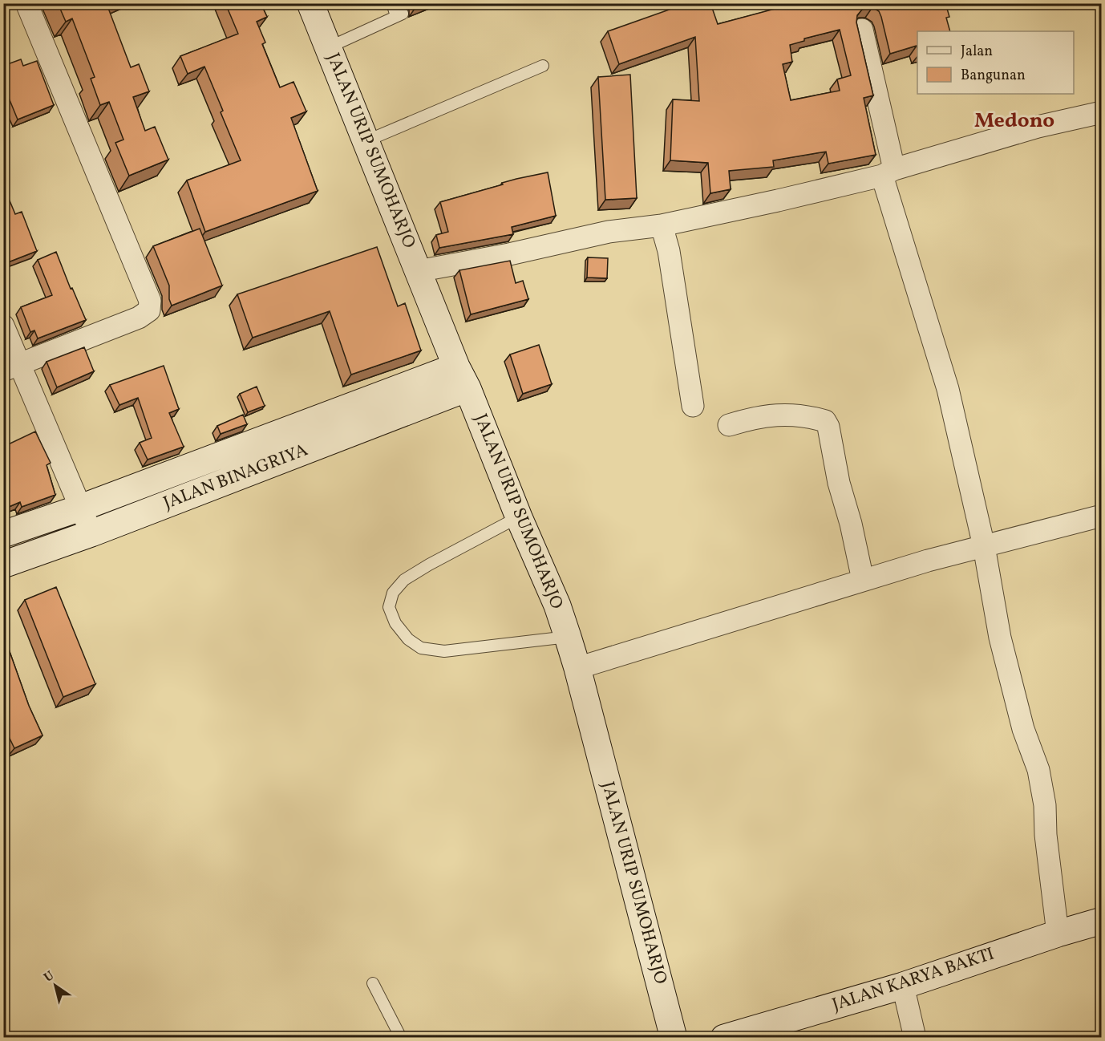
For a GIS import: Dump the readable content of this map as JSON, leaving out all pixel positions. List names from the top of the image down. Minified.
{"streets":{"street":["JALAN URIP SUMOHARJO","JALAN BINAGRIYA","JALAN KARYA BAKTI"]},"crossings":[["JALAN URIP SUMOHARJO","JALAN BINAGRIYA"]],"districts":["Medono"],"legend":["Jalan","Bangunan"],"north":"top left"}
